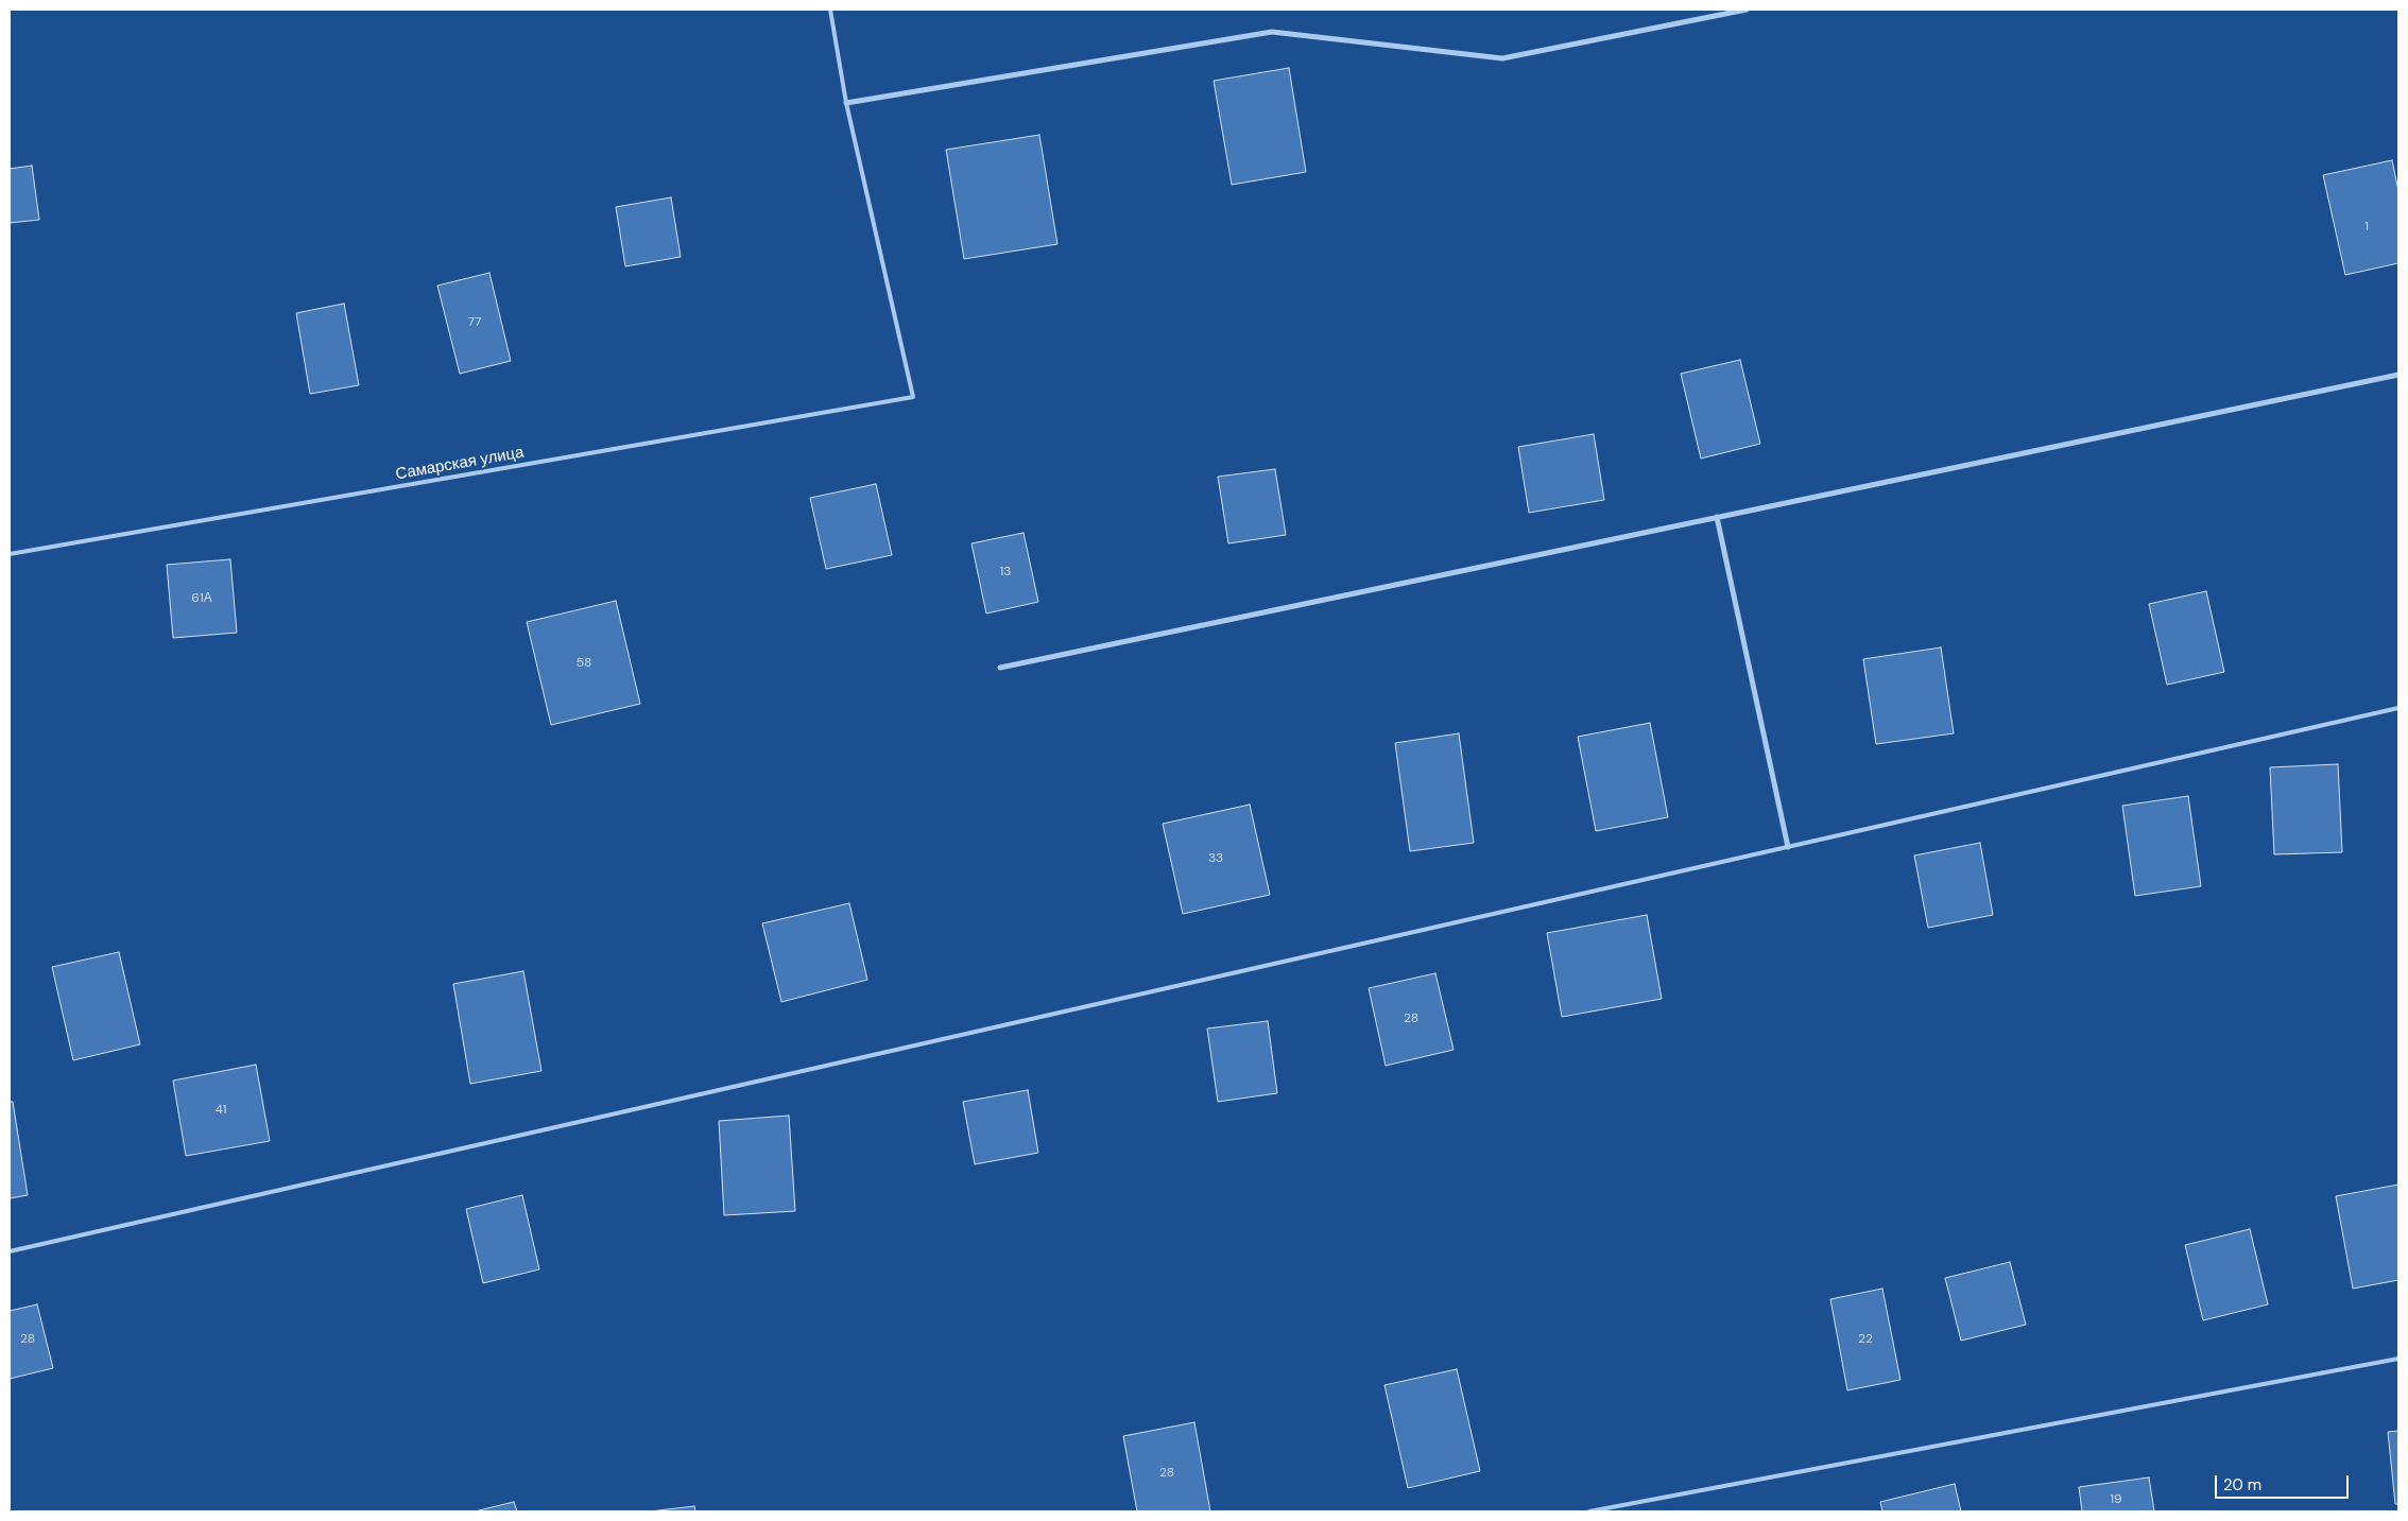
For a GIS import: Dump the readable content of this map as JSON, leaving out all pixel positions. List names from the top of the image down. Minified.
{"streets":{"lane":["Самарская улица"]},"house_numbers":["1","77","13","61А","58","33","28","41","28","22","28","19"],"scale_bar":"20 m"}
